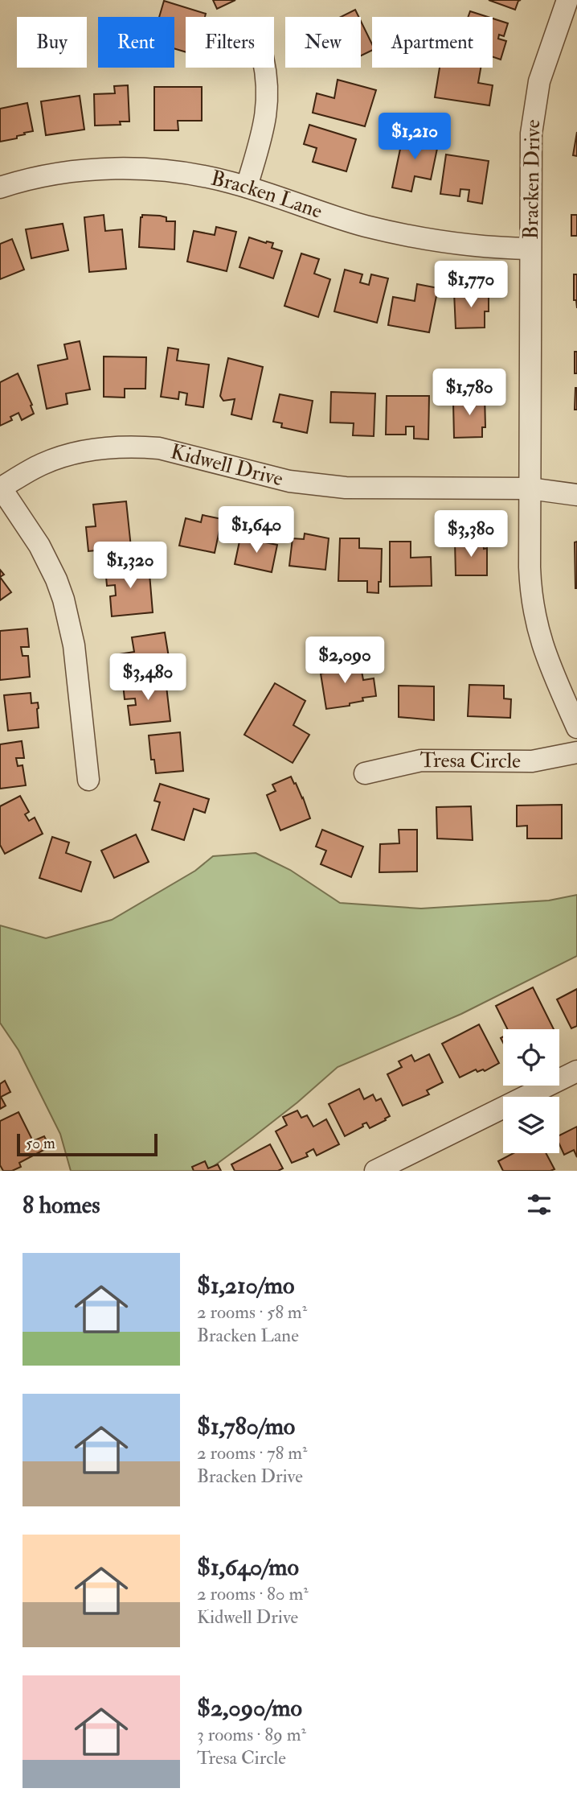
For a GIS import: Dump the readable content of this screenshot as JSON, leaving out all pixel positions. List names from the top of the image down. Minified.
{"streets":{"street":["Bracken Drive","Bracken Lane","Kidwell Drive","Tresa Circle"]},"crossings":[["Bracken Drive","Bracken Lane"],["Bracken Drive","Kidwell Drive"]],"scale_bar":"50 m","page":{"chip":["Buy","Rent","Filters","New","Apartment"],"price":["$1,210","$1,770","$1,780","$1,640","$3,380","$1,320","$2,090","$3,480"],"scale":"50 m","heading":"8 homes","list":[{"name":"$1,210/mo","note":"2 rooms · 58 m² · Bracken Lane"},{"name":"$1,780/mo","note":"2 rooms · 78 m² · Bracken Drive"},{"name":"$1,640/mo","note":"2 rooms · 80 m² · Kidwell Drive"},{"name":"$2,090/mo","note":"3 rooms · 89 m² · Tresa Circle"}]}}
